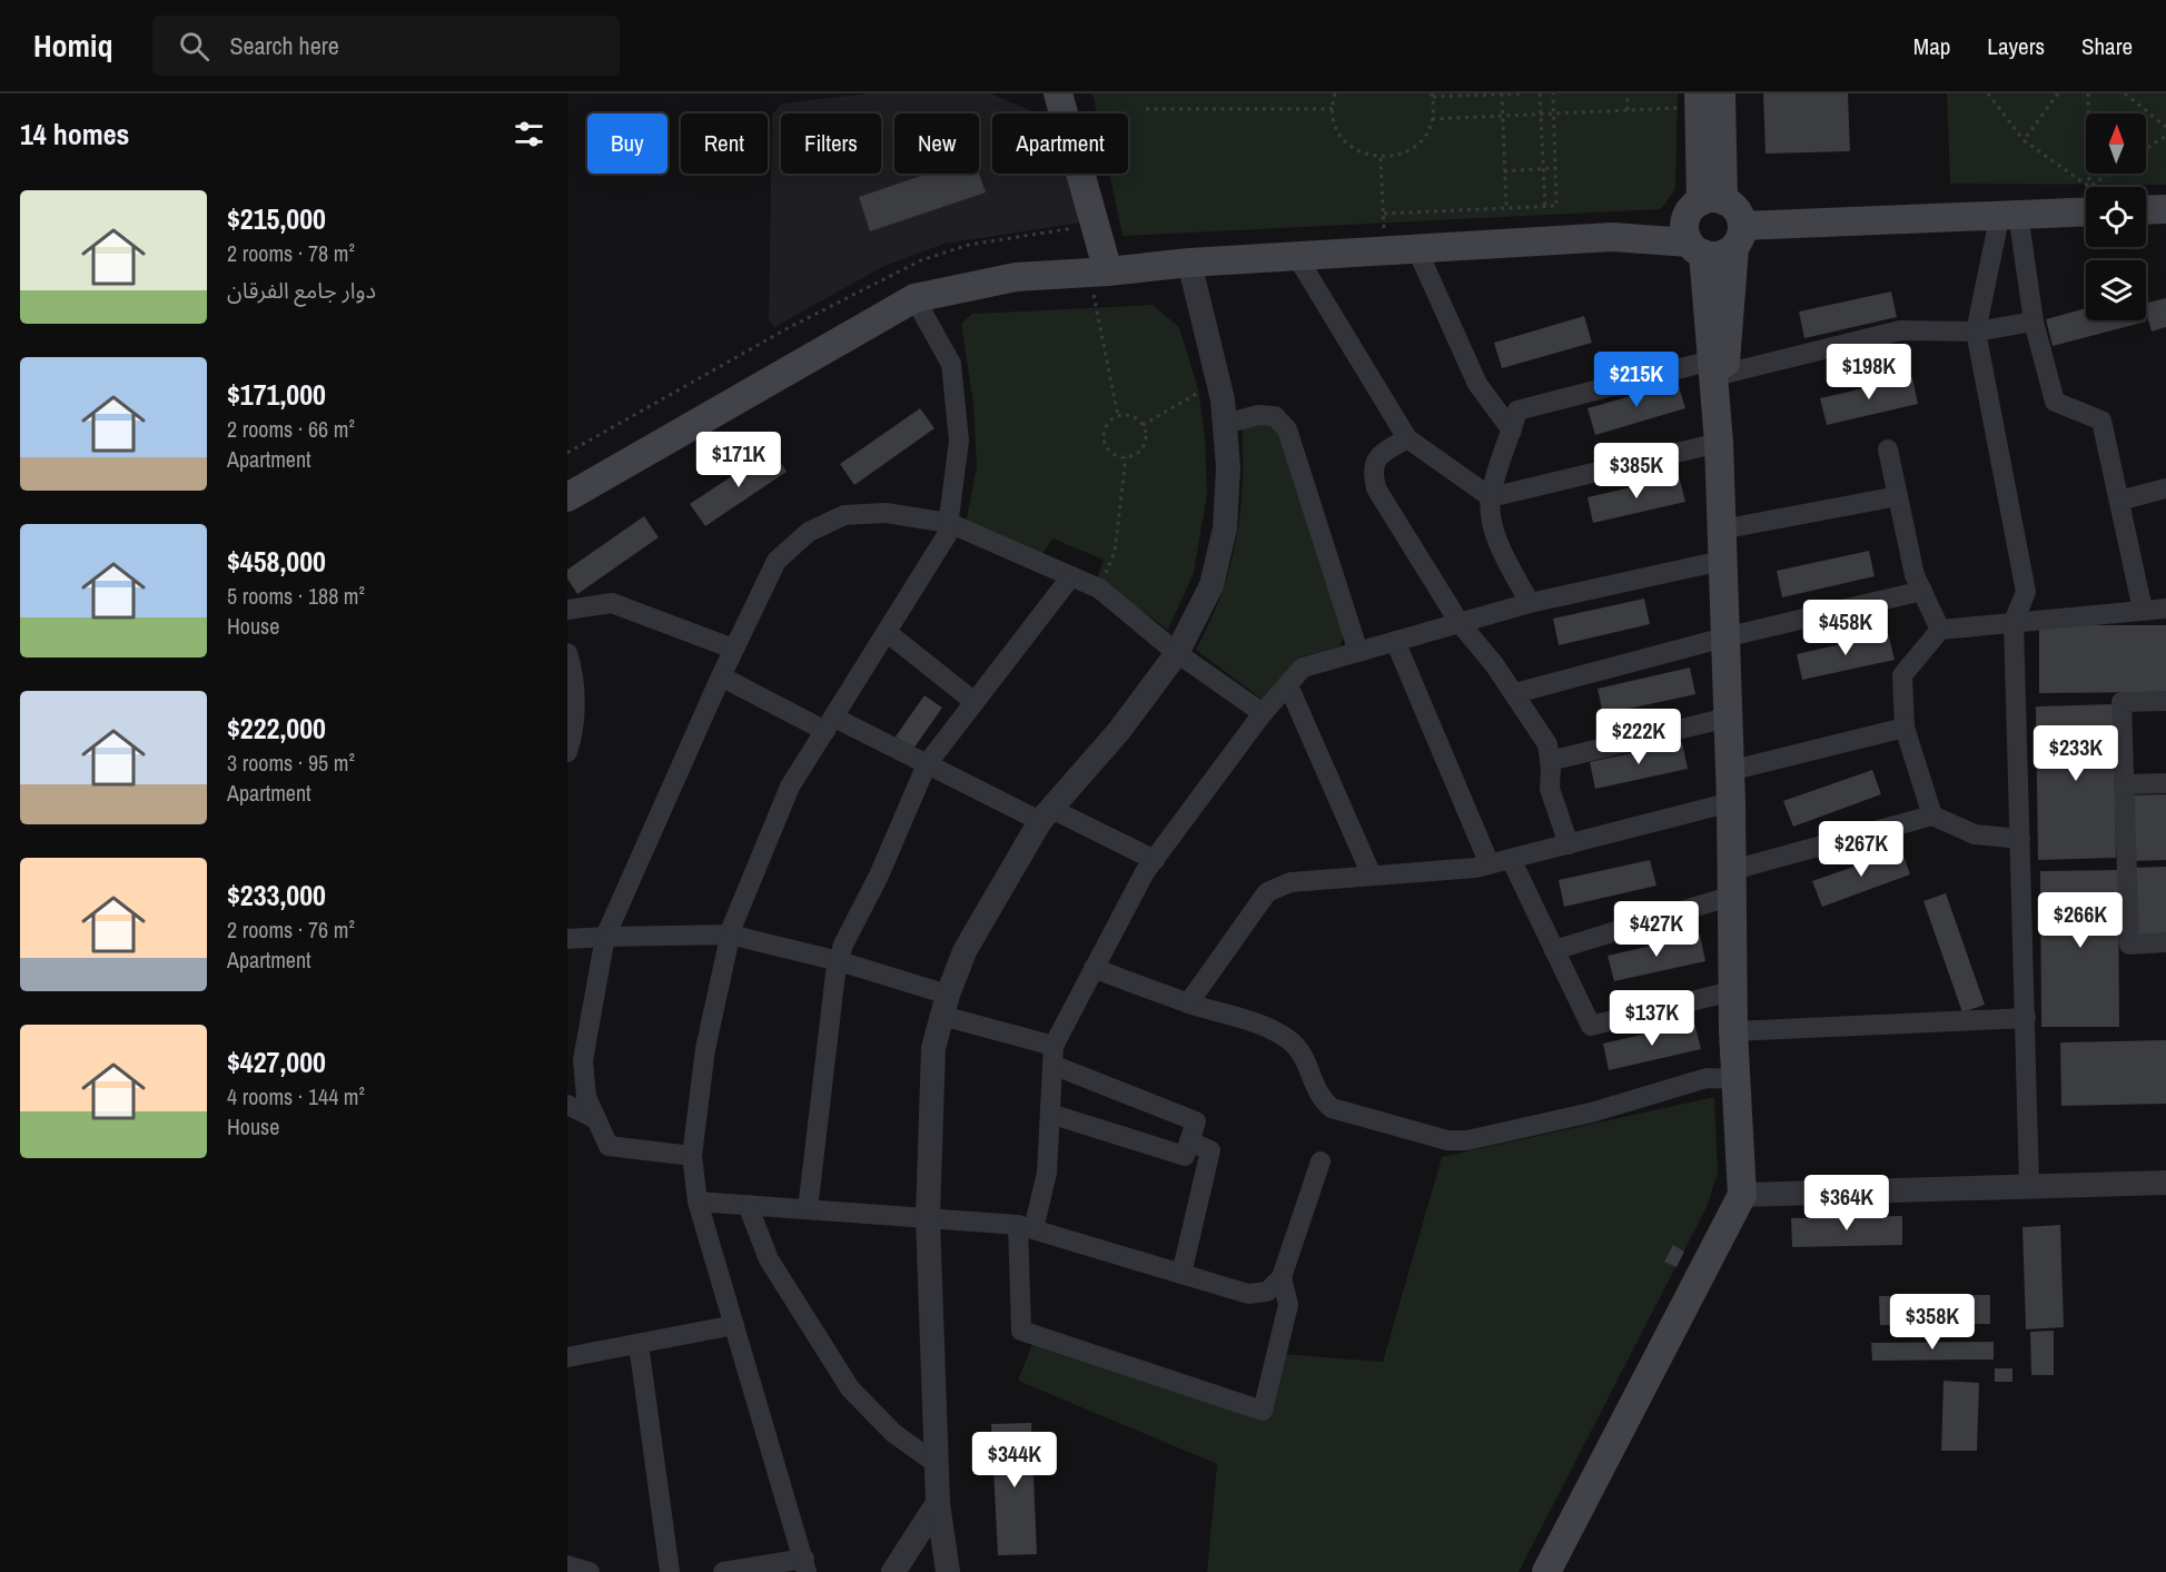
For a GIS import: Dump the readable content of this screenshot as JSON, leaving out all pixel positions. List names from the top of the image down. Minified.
{"north":"top","page":{"header":"Homiq","search":"Search here","nav":["Map","Layers","Share"],"heading":"14 homes","chip":["Buy","Rent","Filters","New","Apartment"],"list":[{"name":"$215,000","note":"2 rooms · 78 m² · دوار جامع الفرقان"},{"name":"$171,000","note":"2 rooms · 66 m² · Apartment"},{"name":"$458,000","note":"5 rooms · 188 m² · House"},{"name":"$222,000","note":"3 rooms · 95 m² · Apartment"},{"name":"$233,000","note":"2 rooms · 76 m² · Apartment"},{"name":"$427,000","note":"4 rooms · 144 m² · House"}],"price":["$198K","$215K","$171K","$385K","$458K","$222K","$233K","$267K","$266K","$427K","$137K","$364K","$358K","$344K"]}}
